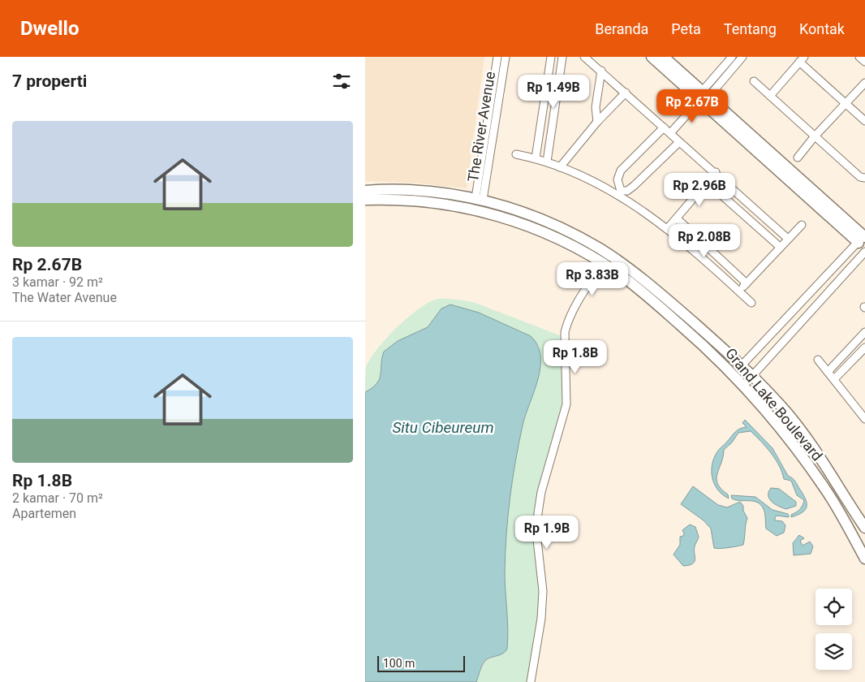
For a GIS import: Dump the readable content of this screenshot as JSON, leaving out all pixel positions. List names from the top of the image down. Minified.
{"streets":{"street":["The River Avenue","Grand Lake Boulevard"]},"crossings":[["The River Avenue","Grand Lake Boulevard"]],"water":["Situ Cibeureum"],"scale_bar":"100 m","page":{"header":"Dwello","nav":["Beranda","Peta","Tentang","Kontak"],"heading":"7 properti","price":["Rp 1.49B","Rp 2.67B","Rp 2.96B","Rp 2.08B","Rp 3.83B","Rp 1.8B","Rp 1.9B"],"list":[{"name":"Rp 2.67B","note":"3 kamar · 92 m² · The Water Avenue"},{"name":"Rp 1.8B","note":"2 kamar · 70 m² · Apartemen"}],"scale":"100 m"}}
